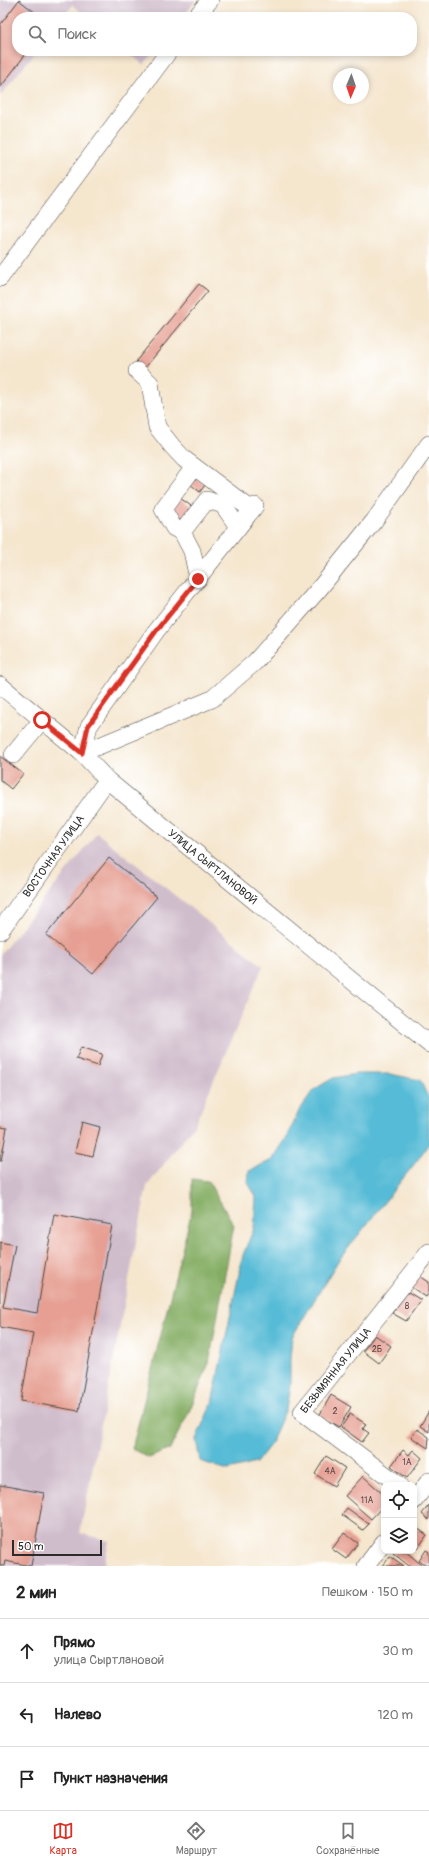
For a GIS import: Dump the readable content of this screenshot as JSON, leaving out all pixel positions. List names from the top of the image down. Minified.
{"streets":{"street":["ВОСТОЧНАЯ УЛИЦА","УЛИЦА СЫРТЛАНОВОЙ","БЕЗЫМЯННАЯ УЛИЦА"]},"crossings":[["ВОСТОЧНАЯ УЛИЦА","УЛИЦА СЫРТЛАНОВОЙ"]],"house_numbers":["8","2Б","2","1А","4А","11А"],"scale_bar":"50 m","north":"bottom","page":{"search":"Поиск","scale":"50 m","heading":["2 мин","Пешком · 150 m"],"list":[["Прямо","улица Сыртлановой","30 m"],["Налево","120 m"],"Пункт назначения"],"nav":["Карта","Маршрут","Сохранённые"]}}
